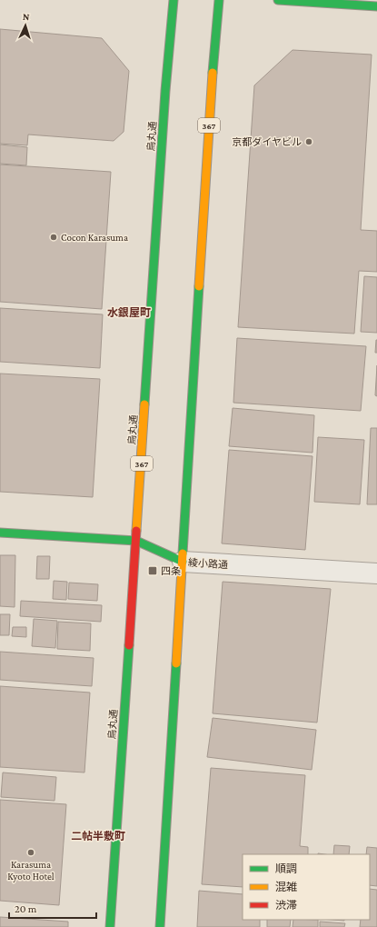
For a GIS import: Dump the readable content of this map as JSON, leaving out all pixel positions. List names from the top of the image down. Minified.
{"streets":{"main road":["367","烏丸通","綾小路通"]},"crossings":[["367","綾小路通"],["烏丸通","綾小路通"]],"districts":["水銀屋町","二帖半敷町"],"places":{"other":["京都ダイヤビル","Cocon Karasuma","Karasuma Kyoto Hotel"],"transit":["四条"]},"legend":["順調","混雑","渋滞"],"scale_bar":"20 m","north":"top"}
